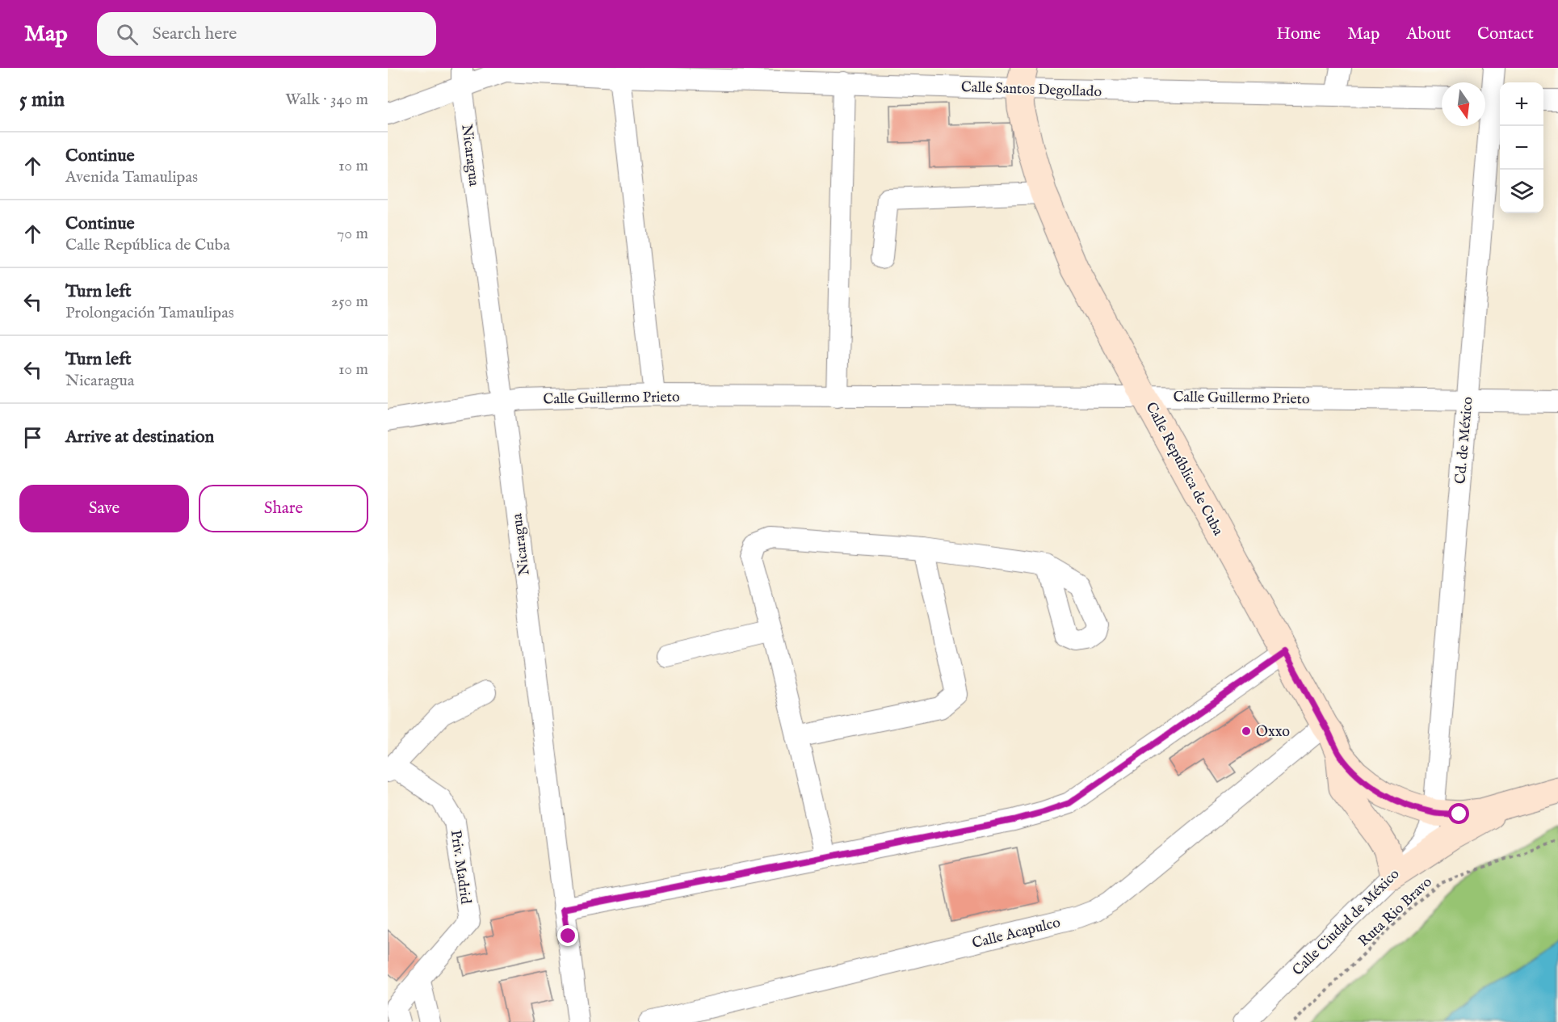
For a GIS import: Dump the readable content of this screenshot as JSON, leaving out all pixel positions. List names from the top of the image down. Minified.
{"streets":{"street":["Calle Santos Degollado","Nicaragua","Calle Guillermo Prieto","Cd. de México","Calle República de Cuba","Priv. Madrid","Calle Ciudad de México","Calle Acapulco"],"path":["Ruta Rio Bravo"]},"crossings":[["Calle Santos Degollado","Calle República de Cuba"],["Nicaragua","Calle Guillermo Prieto"],["Calle Guillermo Prieto","Cd. de México"],["Calle Guillermo Prieto","Calle República de Cuba"],["Cd. de México","Calle República de Cuba"],["Cd. de México","Calle Ciudad de México"],["Calle República de Cuba","Calle Ciudad de México"],["Calle República de Cuba","Calle Acapulco"]],"places":["Oxxo"],"north":"bottom","page":{"header":"Map","search":"Search here","nav":["Home","Map","About","Contact"],"heading":["5 min","Walk · 340 m"],"map_buttons":["+","−"],"list":[["Continue","Avenida Tamaulipas","10 m"],["Continue","Calle República de Cuba","70 m"],["Turn left","Prolongación Tamaulipas","250 m"],["Turn left","Nicaragua","10 m"],"Arrive at destination"],"buttons":["Save","Share"]}}
